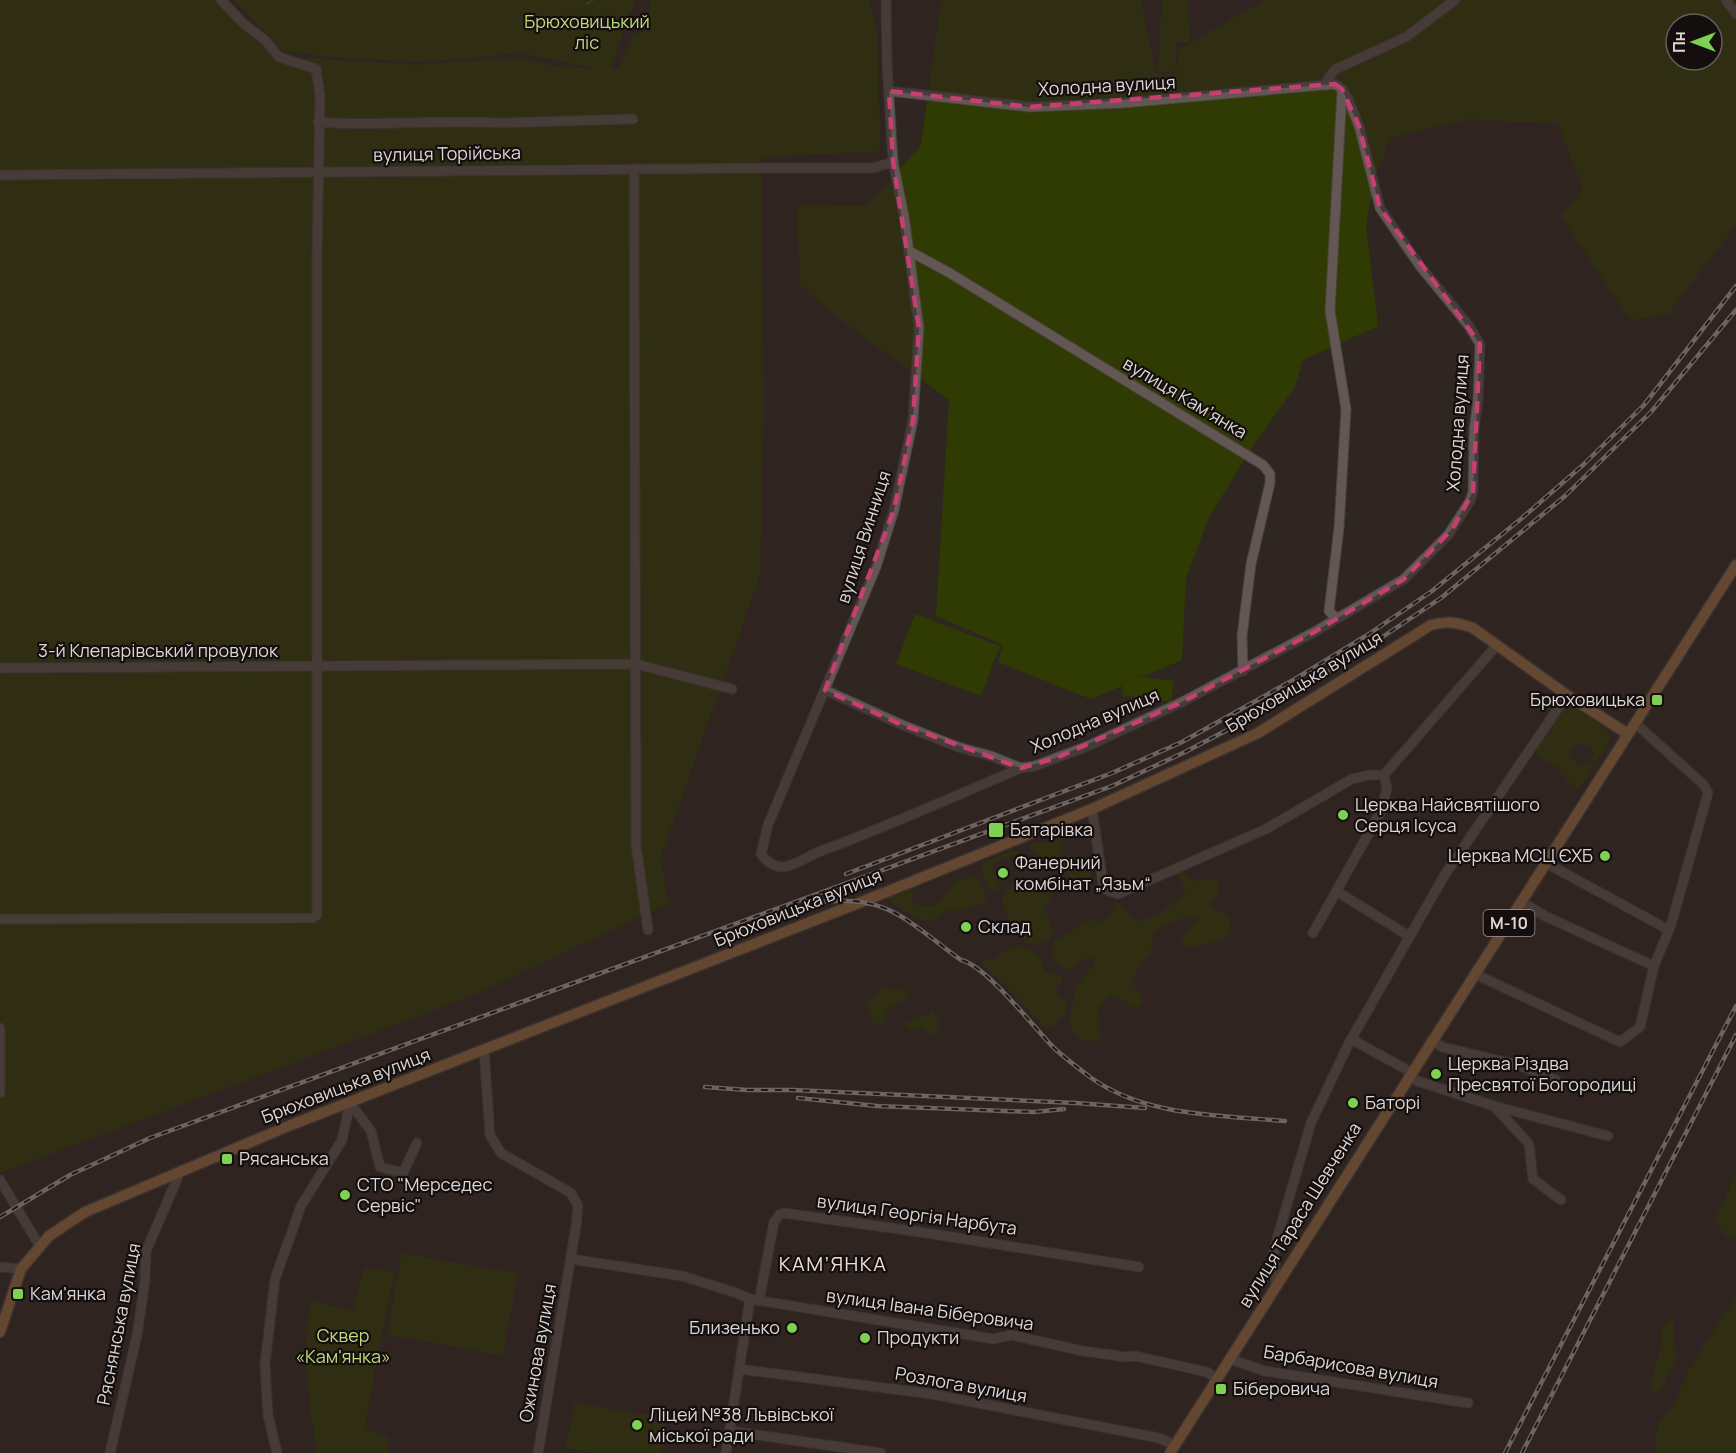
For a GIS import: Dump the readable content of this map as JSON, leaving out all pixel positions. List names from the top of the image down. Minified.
{"streets":{"main road":["Брюховицька вулиця","М-10","вулиця Тараса Шевченка"],"street":["Холодна вулиця","вулиця Торійська","вулиця Камʼянка","вулиця Винниця","3-й Клепарівський провулок","вулиця Георгія Нарбута","вулиця Івана Біберовича","Ряснянська вулиця","Ожинова вулиця","Барбарисова вулиця","Розлога вулиця"]},"crossings":[["Холодна вулиця","вулиця Камʼянка"],["Холодна вулиця","вулиця Винниця"],["вулиця Торійська","вулиця Винниця"],["вулиця Камʼянка","вулиця Винниця"],["Брюховицька вулиця","вулиця Тараса Шевченка"],["Брюховицька вулиця","Ряснянська вулиця"],["вулиця Георгія Нарбута","вулиця Івана Біберовича"],["вулиця Тараса Шевченка","вулиця Івана Біберовича"],["вулиця Тараса Шевченка","Барбарисова вулиця"],["вулиця Тараса Шевченка","Розлога вулиця"],["вулиця Івана Біберовича","Ожинова вулиця"]],"districts":["КАМ’ЯНКА"],"parks":["Брюховицький ліс","Сквер «Кам'янка»"],"places":{"transit":["Брюховицька","Батарівка","Рясанська","Кам'янка","Біберовича"],"other":["Церква Найсвятішого Серця Ісуса","Церква МСЦ ЄХБ","Фанерний комбінат „Язьм“","Склад","Церква Різдва Пресвятої Богородиці","Баторі","СТО \"Мерседес Сервіс\"","Близенько","Продукти","Ліцей №38 Львівської міської ради"]},"north":"left"}
